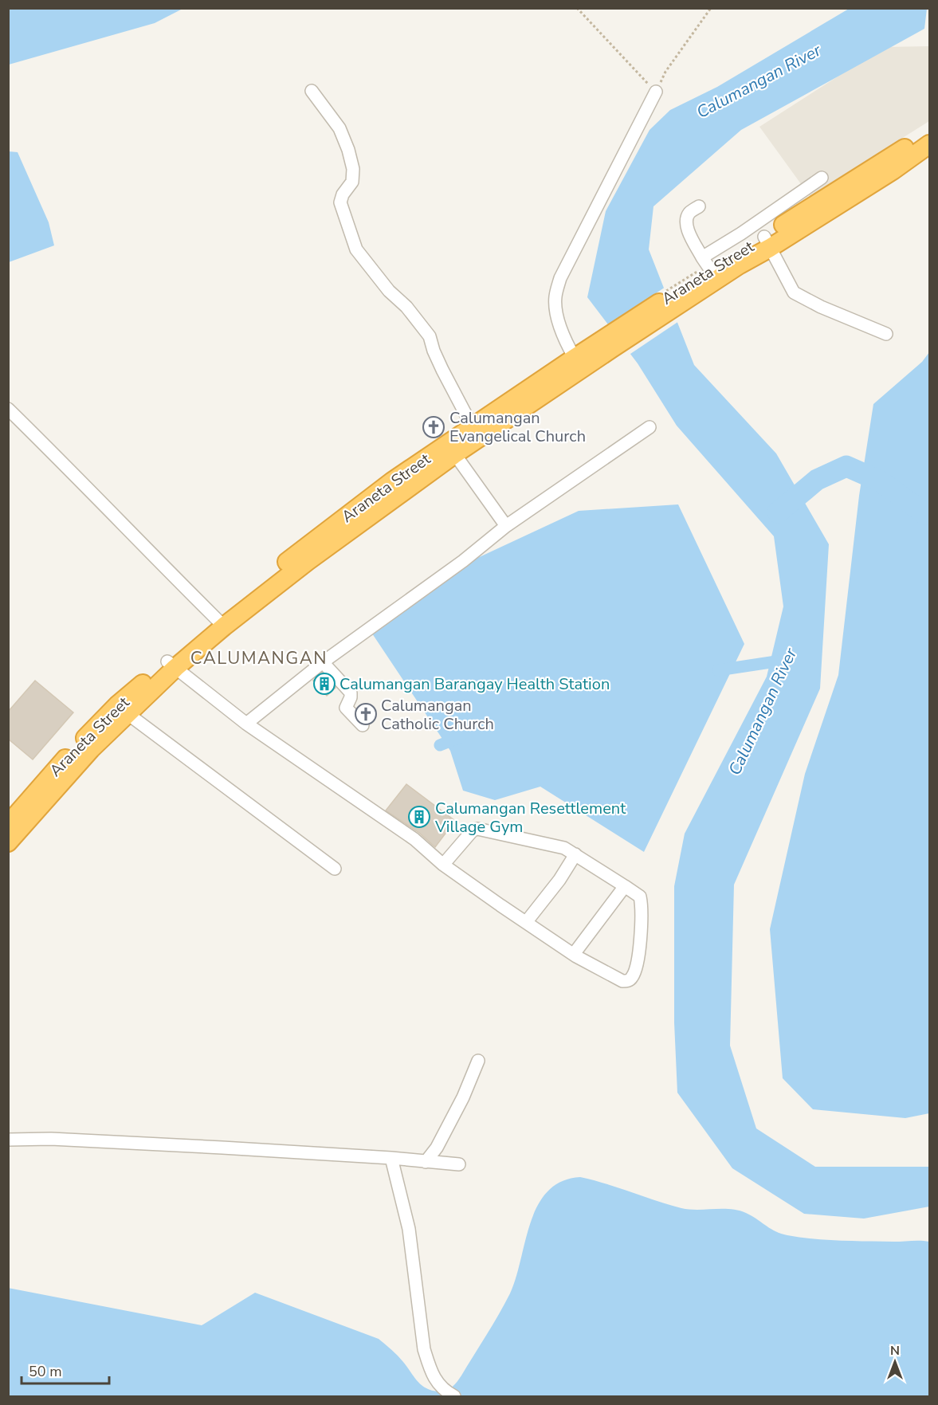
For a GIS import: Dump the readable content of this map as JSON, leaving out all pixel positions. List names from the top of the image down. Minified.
{"streets":{"highway":["Araneta Street"]},"districts":["CALUMANGAN"],"water":["Calumangan River"],"places":{"church":["Calumangan Evangelical Church","Calumangan Catholic Church"],"building":["Calumangan Barangay Health Station","Calumangan Resettlement Village Gym"]},"scale_bar":"50 m","north":"top"}
